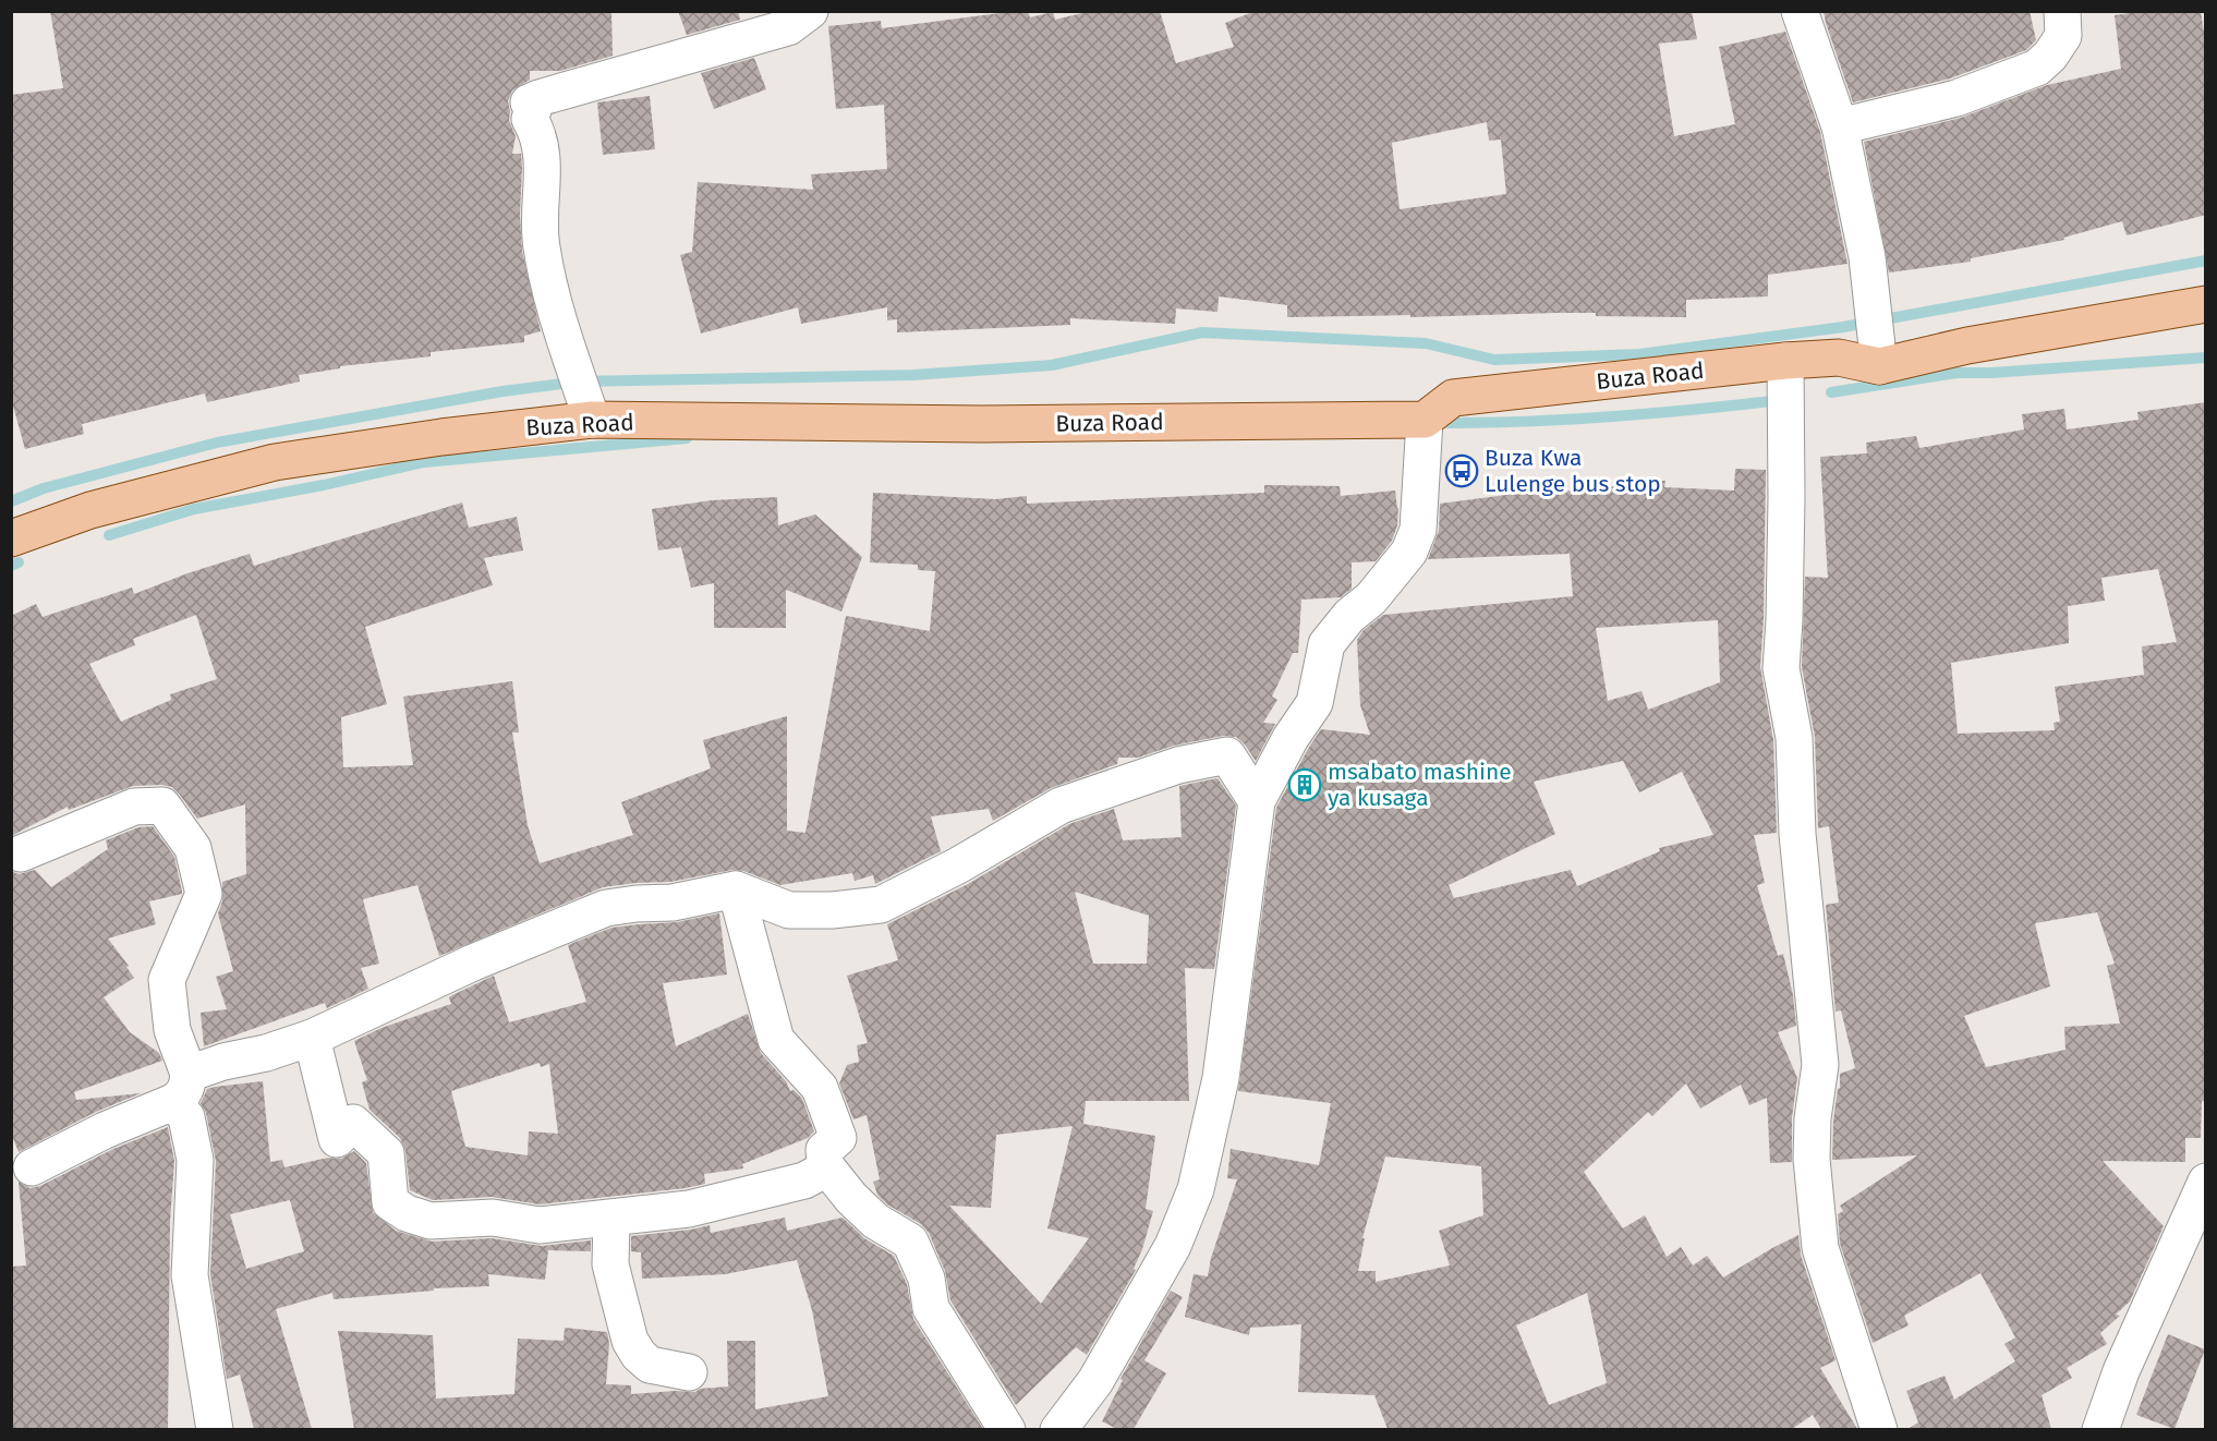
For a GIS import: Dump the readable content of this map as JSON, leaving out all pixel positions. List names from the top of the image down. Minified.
{"streets":{"main road":["Buza Road"]},"places":{"bus stop":["Buza Kwa Lulenge bus stop"],"building":["msabato mashine ya kusaga"]}}
